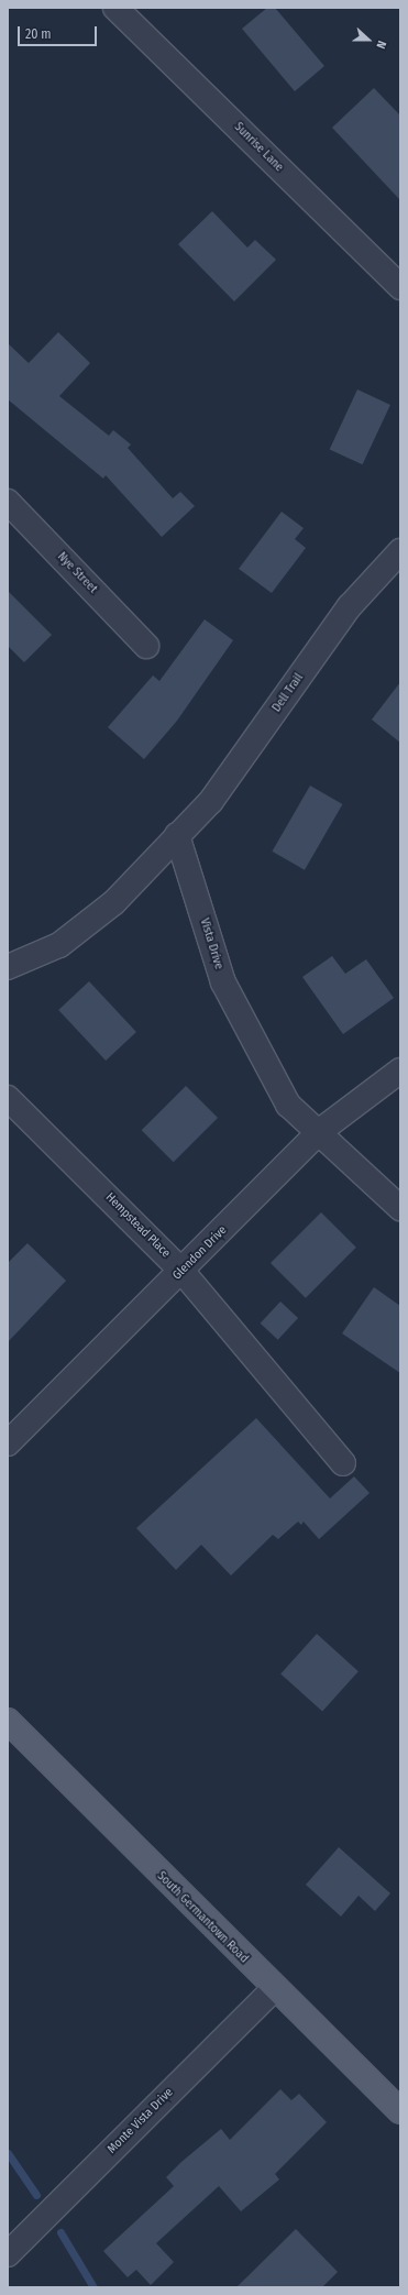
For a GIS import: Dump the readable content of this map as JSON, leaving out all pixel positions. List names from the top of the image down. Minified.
{"streets":{"main road":["South Germantown Road"],"street":["Sunrise Lane","Nye Street","Dell Trail","Vista Drive","Hempstead Place","Glendon Drive","Monte Vista Drive"]},"crossings":[["Dell Trail","Vista Drive"],["Vista Drive","Glendon Drive"],["Hempstead Place","Glendon Drive"],["South Germantown Road","Monte Vista Drive"]],"scale_bar":"20 m","north":"right"}
